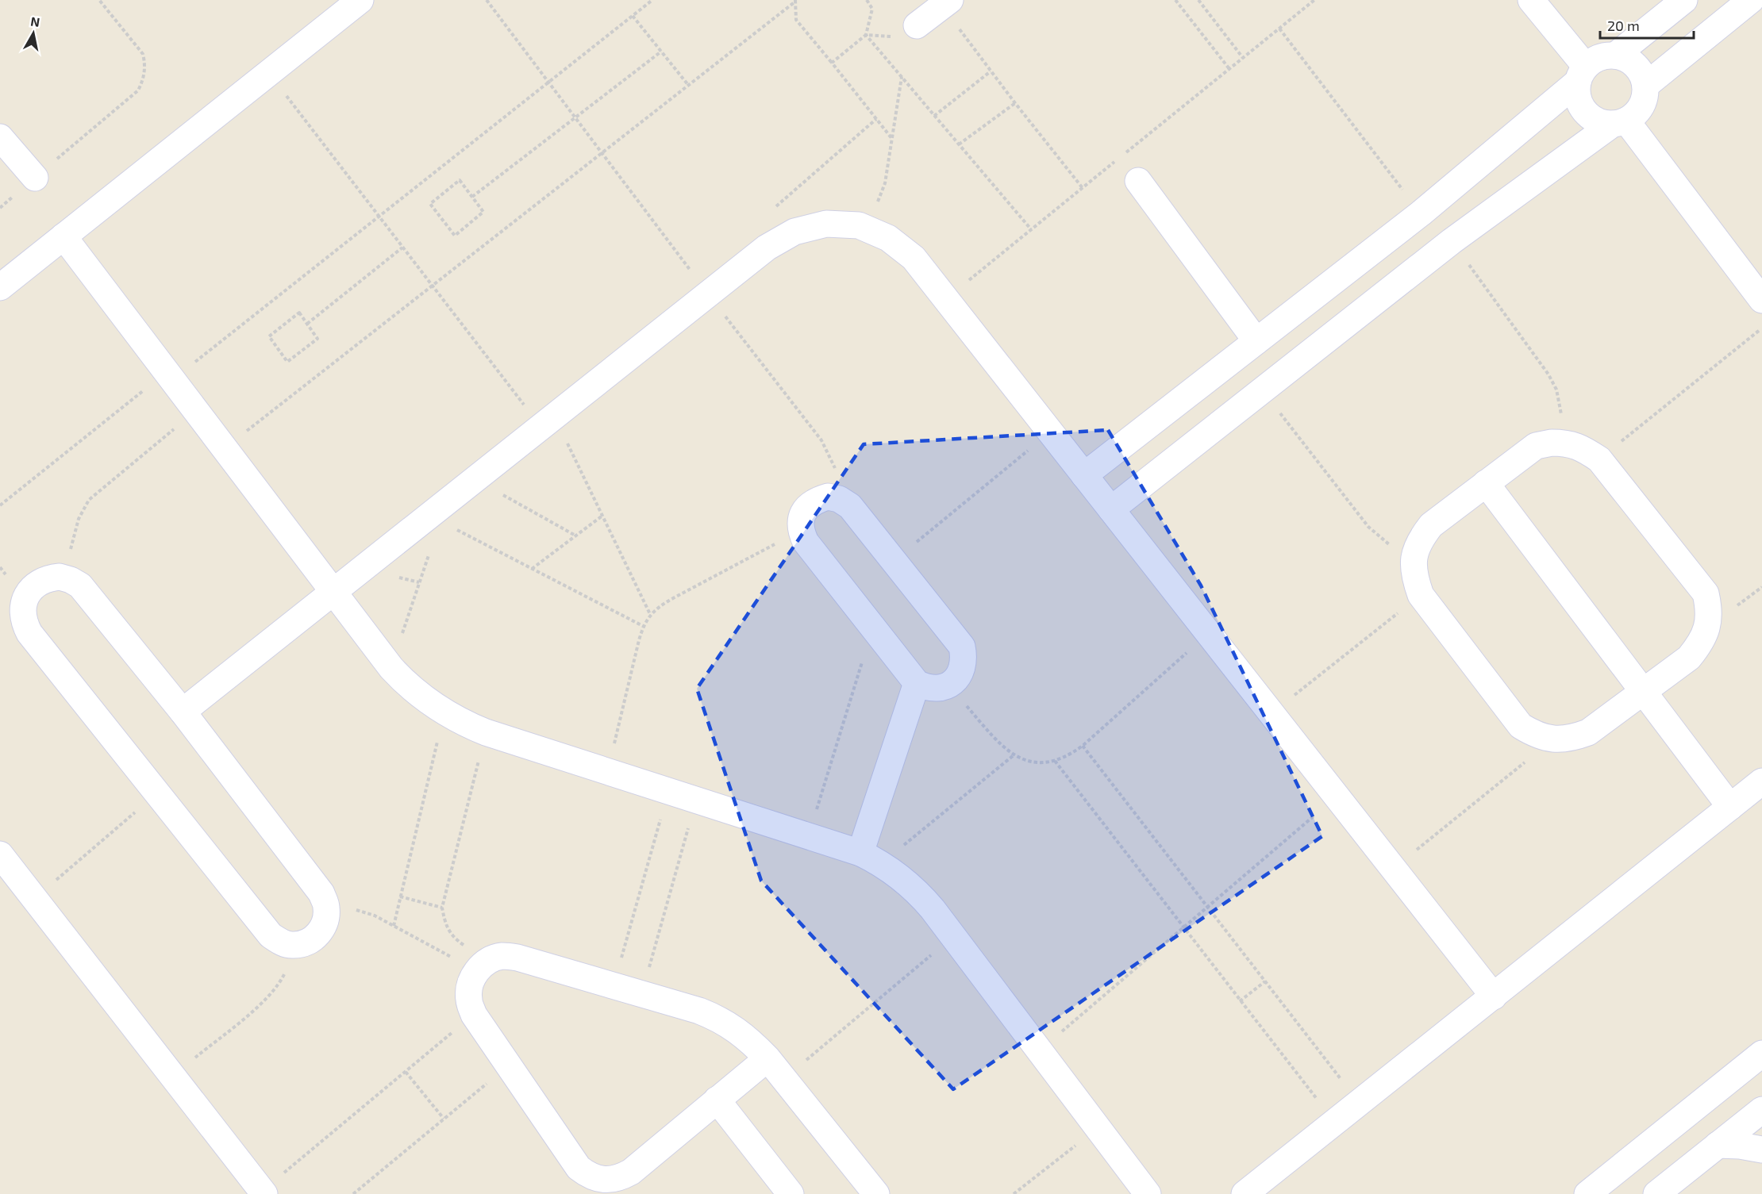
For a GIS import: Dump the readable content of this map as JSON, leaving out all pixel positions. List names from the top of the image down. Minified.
{"scale_bar":"20 m","north":"top"}
